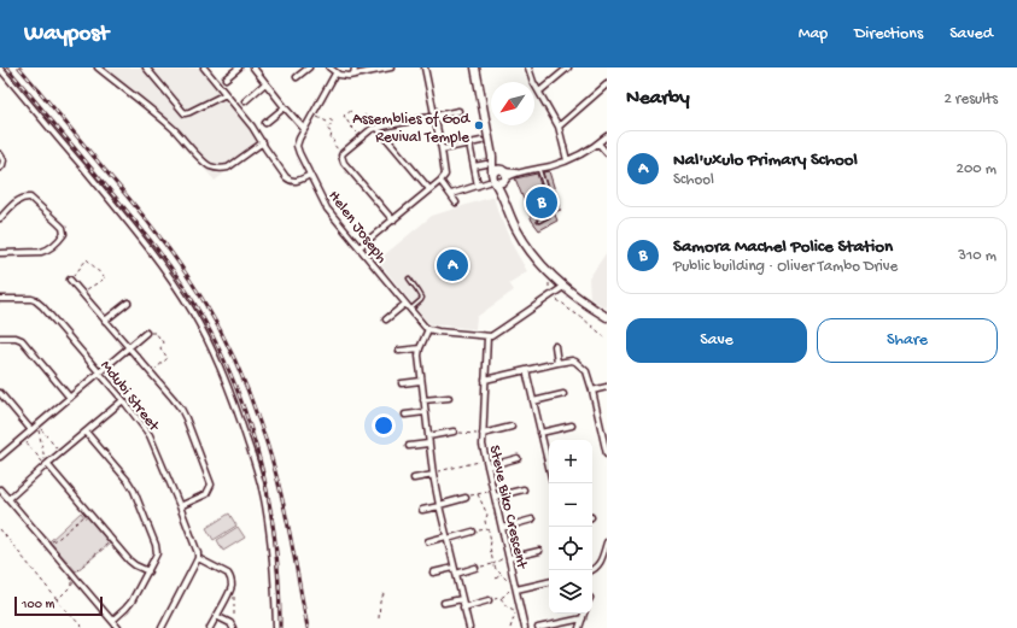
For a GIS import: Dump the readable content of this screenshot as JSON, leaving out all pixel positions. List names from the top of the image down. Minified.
{"streets":{"street":["Helen Joseph","Mdubi Street","Steve Biko Crescent"]},"places":["Assemblies of God Revival Temple"],"scale_bar":"100 m","north":"bottom left","page":{"header":"Waypost","nav":["Map","Directions","Saved"],"heading":["Nearby","2 results"],"list":[{"mark":"A","name":"Nal'uxulo Primary School","note":"School","value":"200 m"},{"mark":"B","name":"Samora Machel Police Station","note":"Public building · Oliver Tambo Drive","value":"310 m"}],"pins":["B","A"],"buttons":["Save","Share"],"map_buttons":["+","−"],"scale":"100 m"}}
